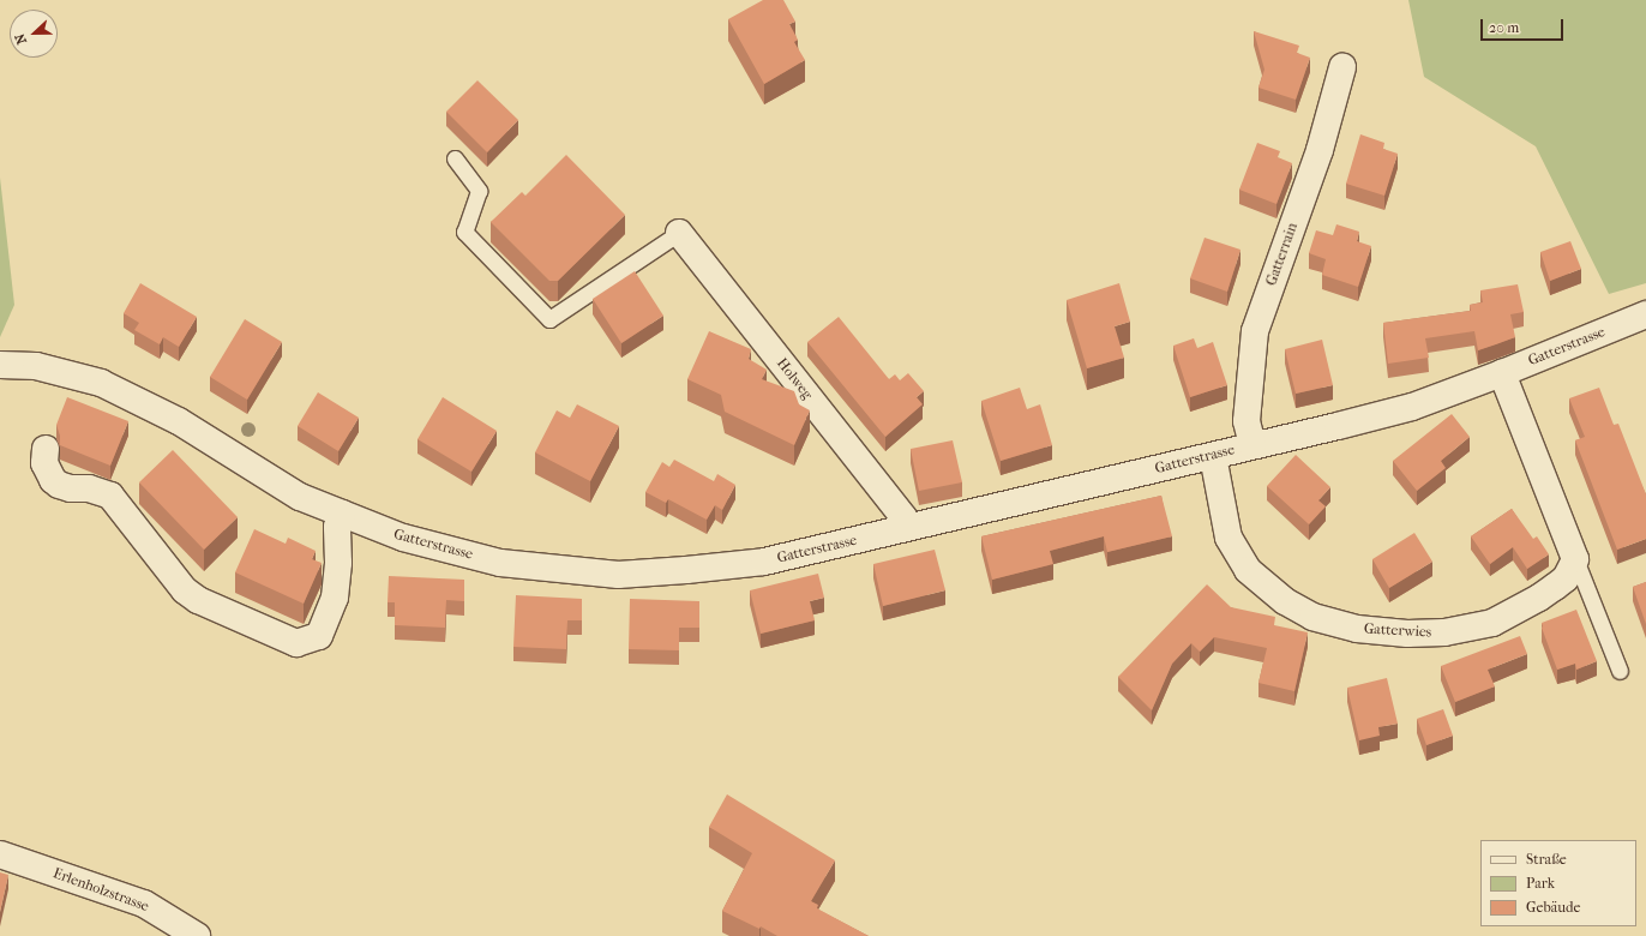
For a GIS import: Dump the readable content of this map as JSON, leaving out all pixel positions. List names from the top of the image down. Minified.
{"streets":{"street":["Gatterrain","Gatterstrasse","Holweg","Gatterwies","Erlenholzstrasse"]},"crossings":[["Gatterrain","Gatterstrasse"],["Gatterstrasse","Holweg"],["Gatterstrasse","Gatterwies"]],"legend":["Straße","Park","Gebäude"],"scale_bar":"20 m","north":"left"}
